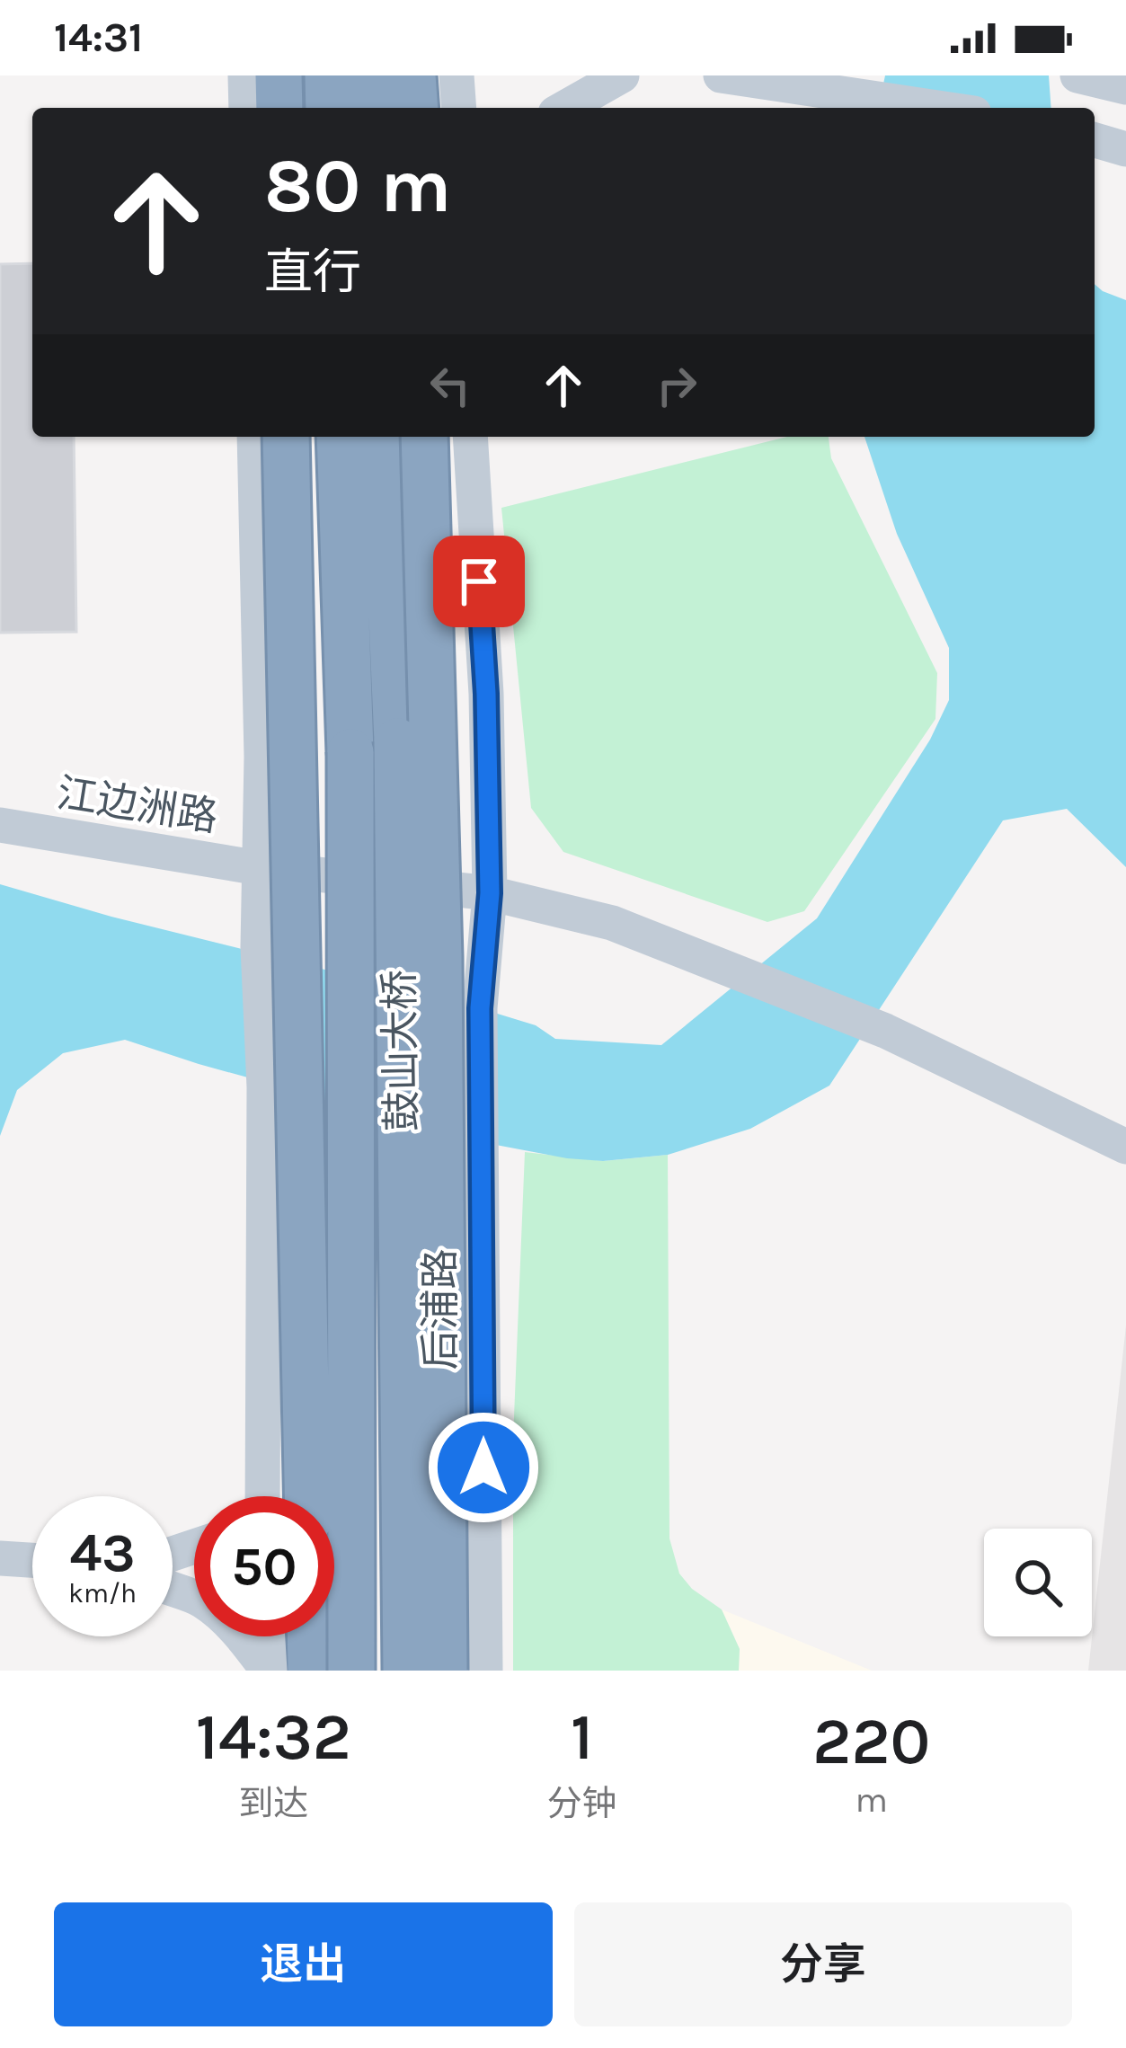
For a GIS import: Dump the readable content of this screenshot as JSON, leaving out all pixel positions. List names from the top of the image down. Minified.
{"streets":{"highway":["鼓山大桥"],"main road":["江边洲路","后浦路"]},"crossings":[["江边洲路","后浦路"]],"page":{"status":"14:31","turn":["80 m","直行"],"speed":"43 km/h","limit":"50","eta":["14:32","到达","1","分钟","220","m"],"buttons":["退出","分享"]}}
